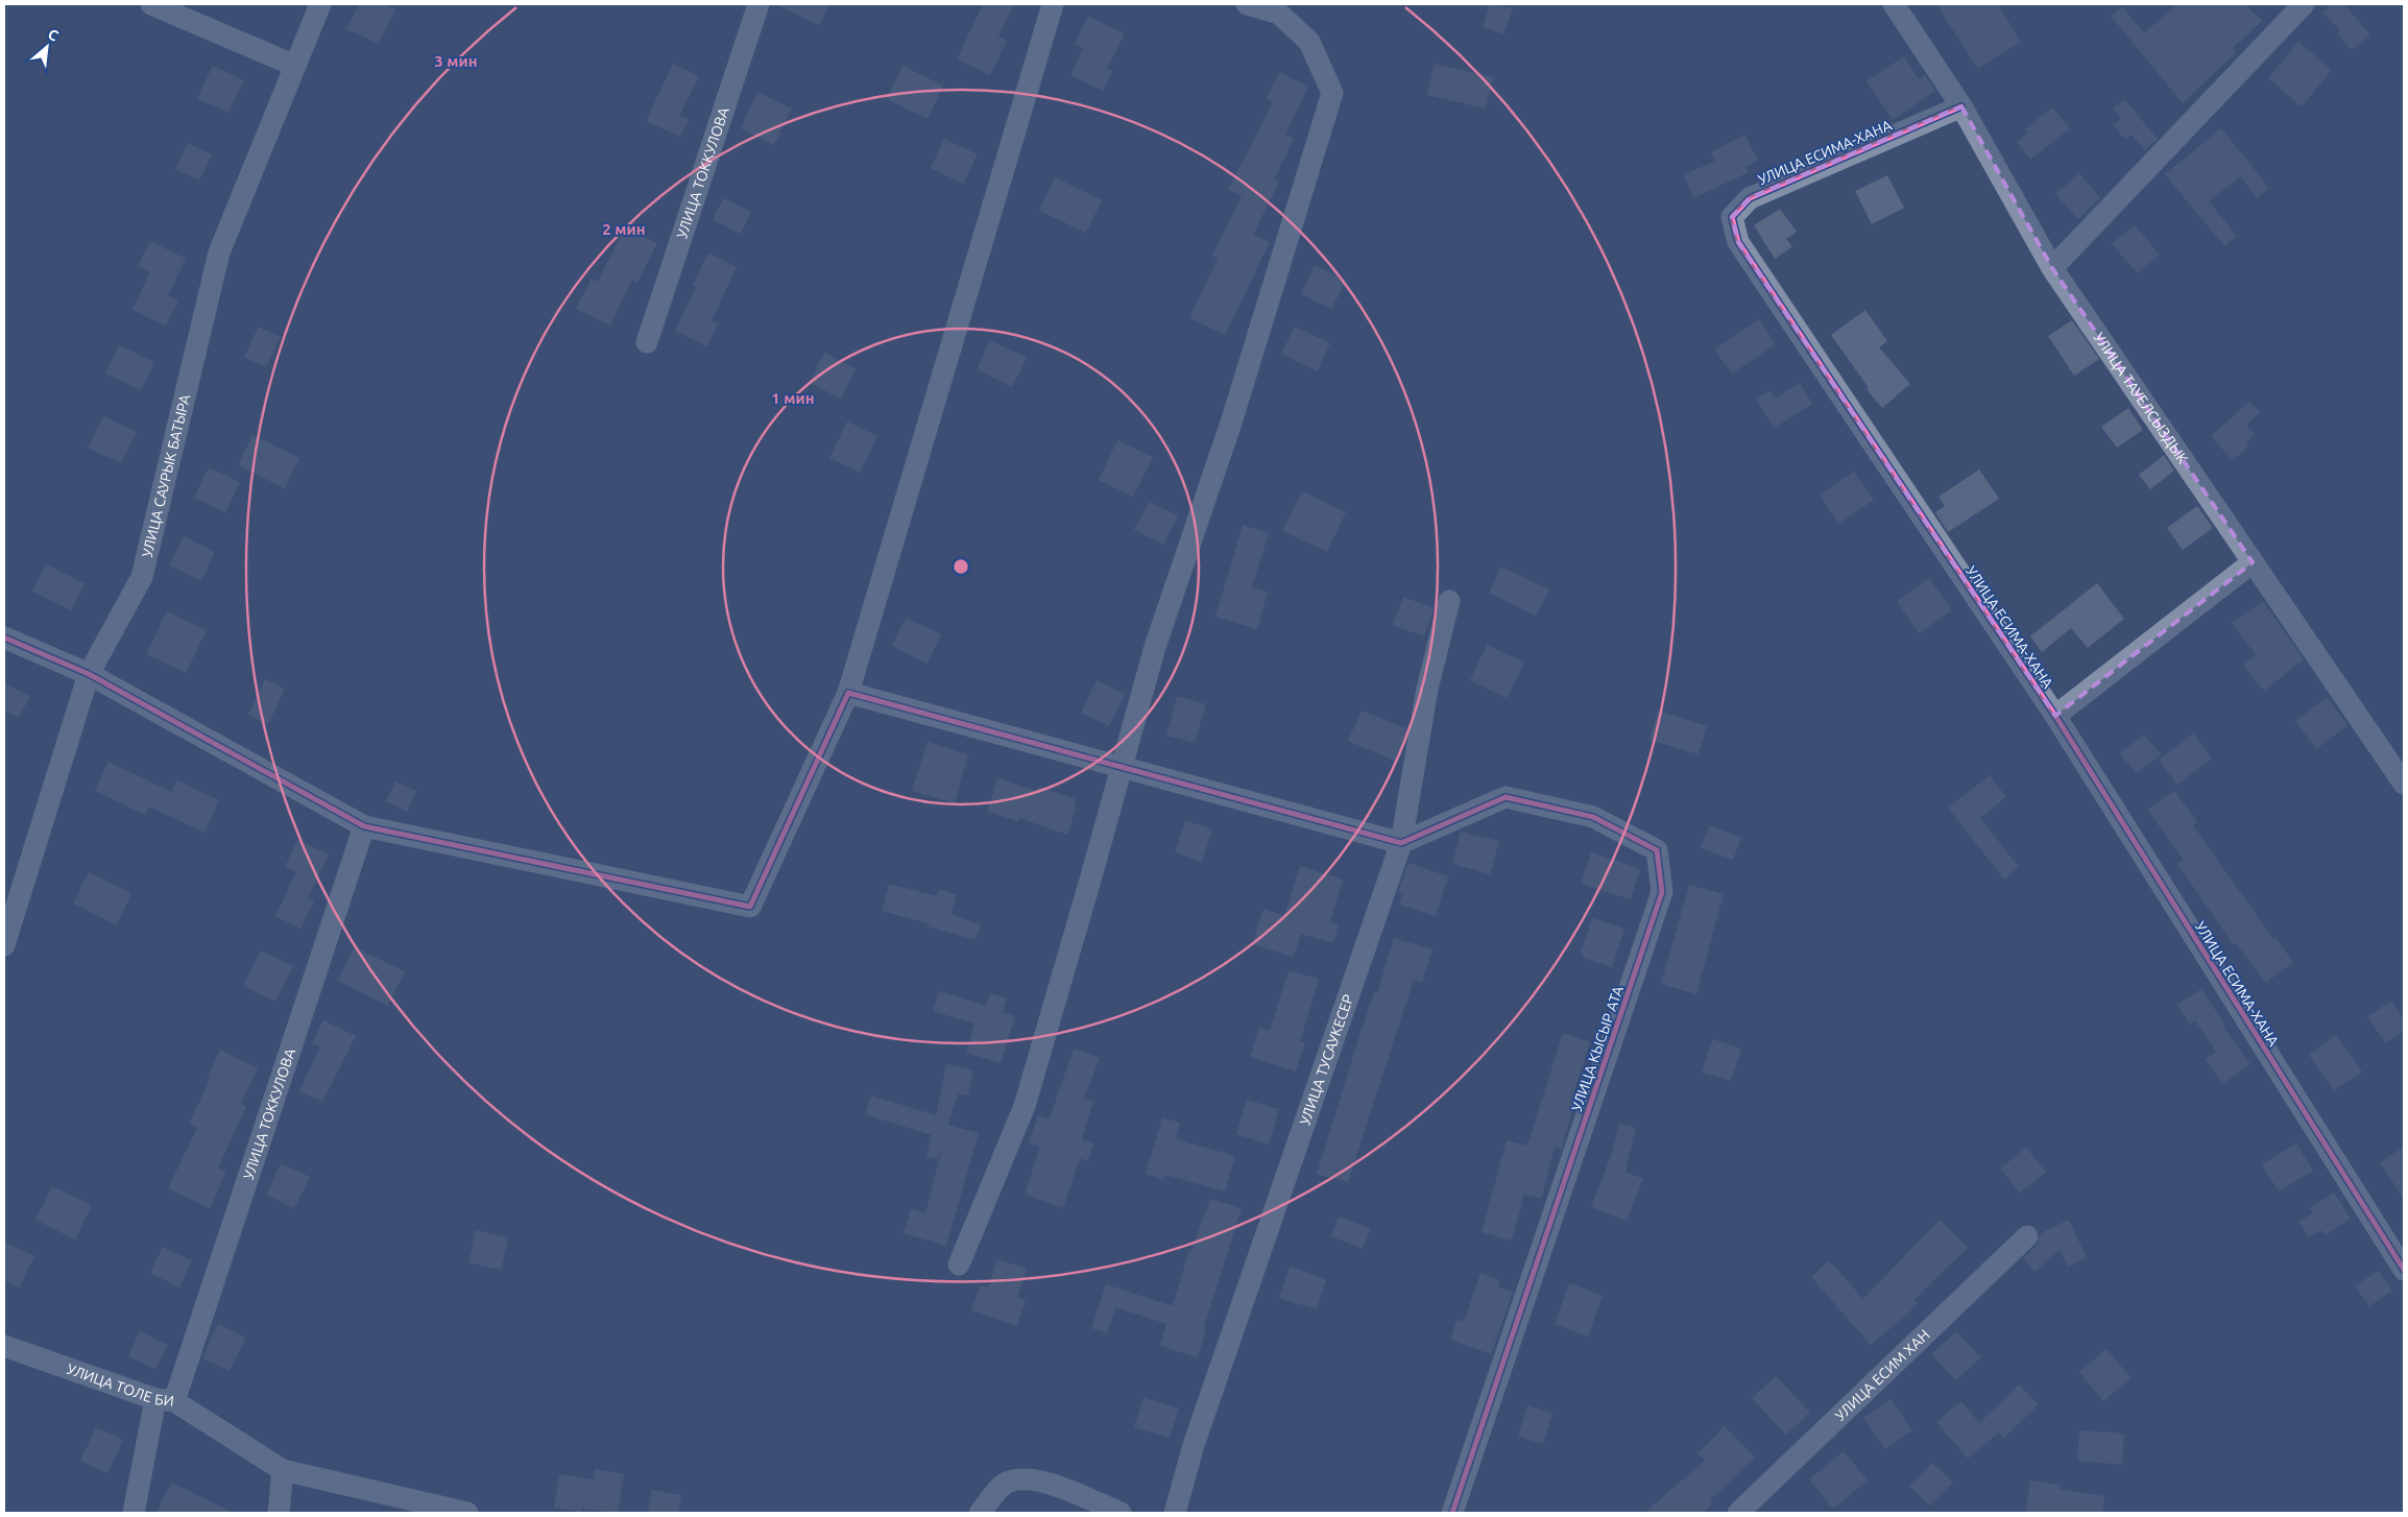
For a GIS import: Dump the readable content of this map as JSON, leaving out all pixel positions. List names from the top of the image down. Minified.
{"streets":{"street":["УЛИЦА ЕСИМА-ХАНА","УЛИЦА ТОККУЛОВА","УЛИЦА ТАУЕЛСЫЗДЫК","УЛИЦА САУРЫК БАТЫРА","УЛИЦА КЫСЫР АТА","УЛИЦА ТУСАУКЕСЕР","УЛИЦА ЕСИМ ХАН","УЛИЦА ТОЛЕ БИ"]},"crossings":[["УЛИЦА ЕСИМА-ХАНА","УЛИЦА ТАУЕЛСЫЗДЫК"],["УЛИЦА ТОККУЛОВА","УЛИЦА ТОЛЕ БИ"],["УЛИЦА КЫСЫР АТА","УЛИЦА ТУСАУКЕСЕР"]],"north":"top right","rings":["3 мин","2 мин","1 мин"]}
